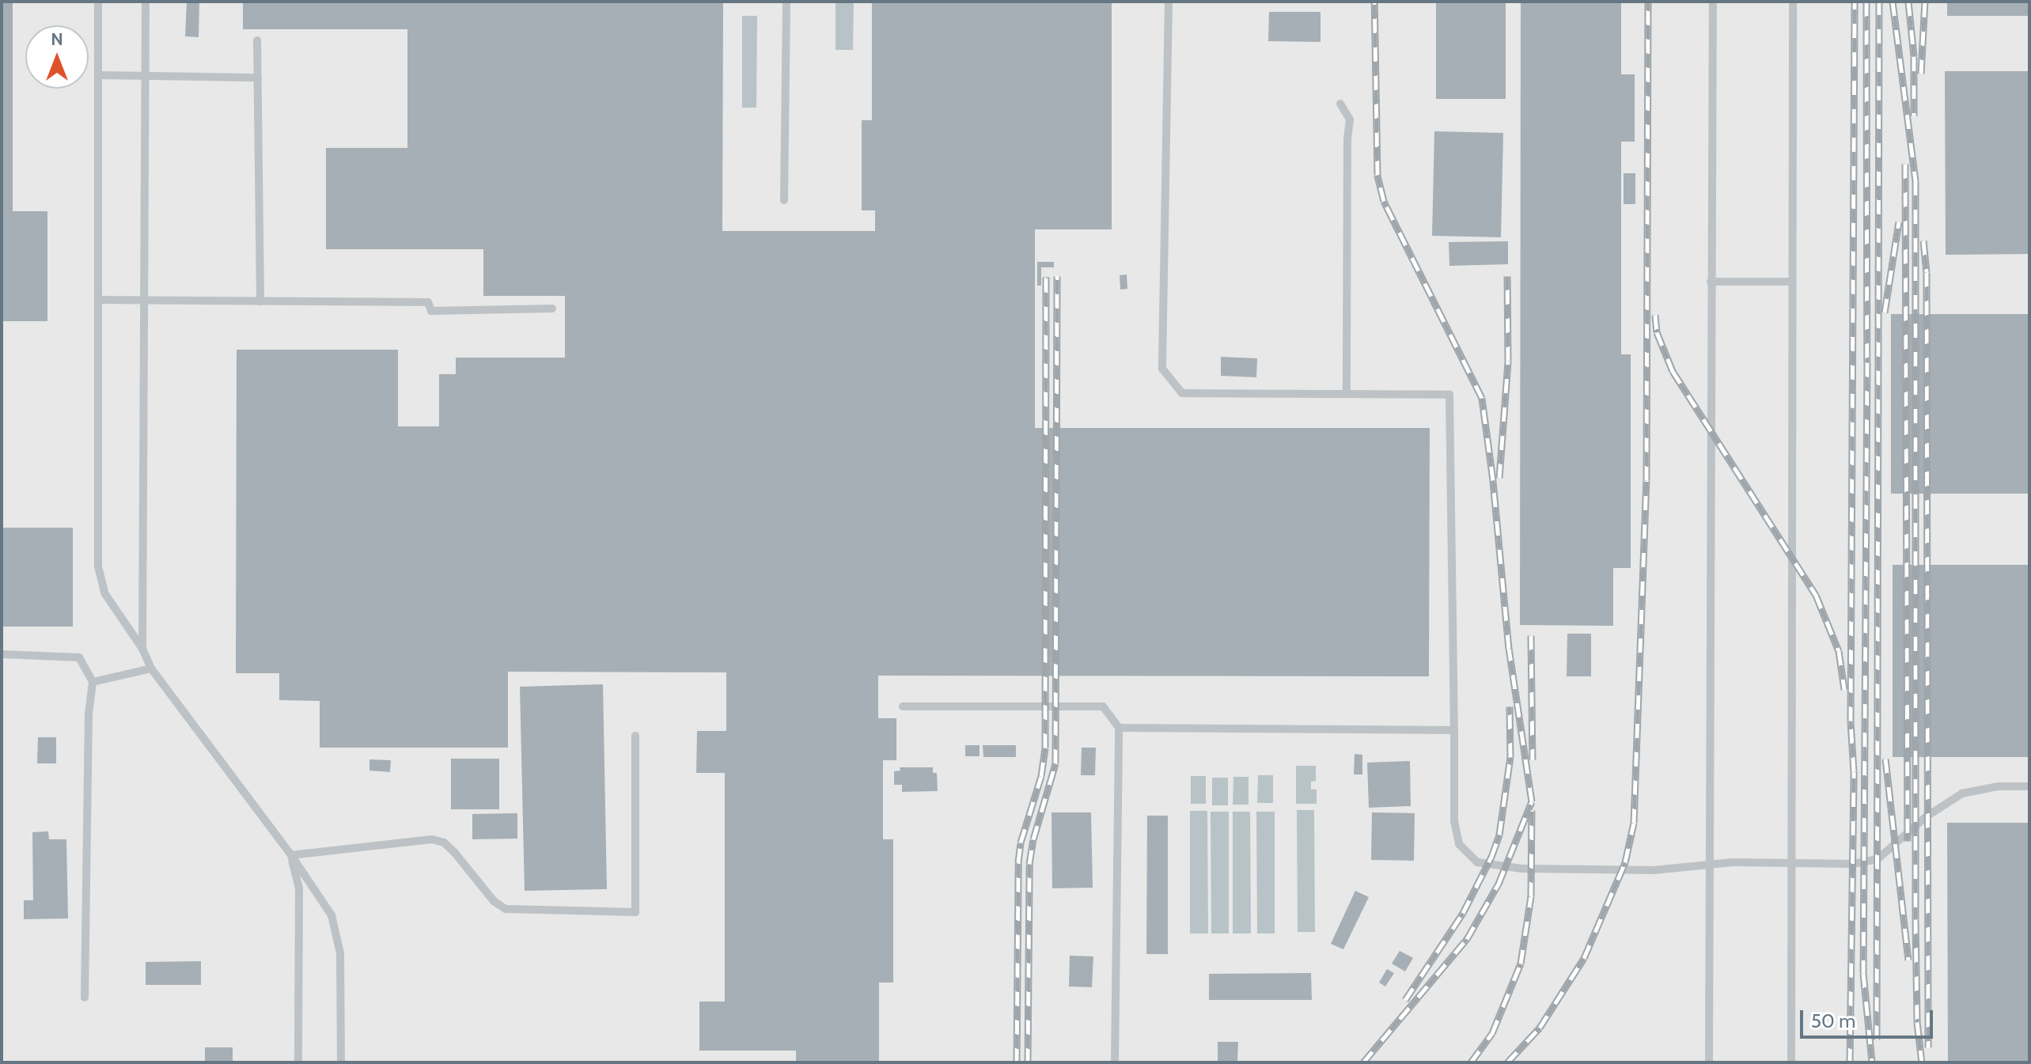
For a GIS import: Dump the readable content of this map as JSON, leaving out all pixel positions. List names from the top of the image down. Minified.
{"scale_bar":"50 m","north":"top"}
